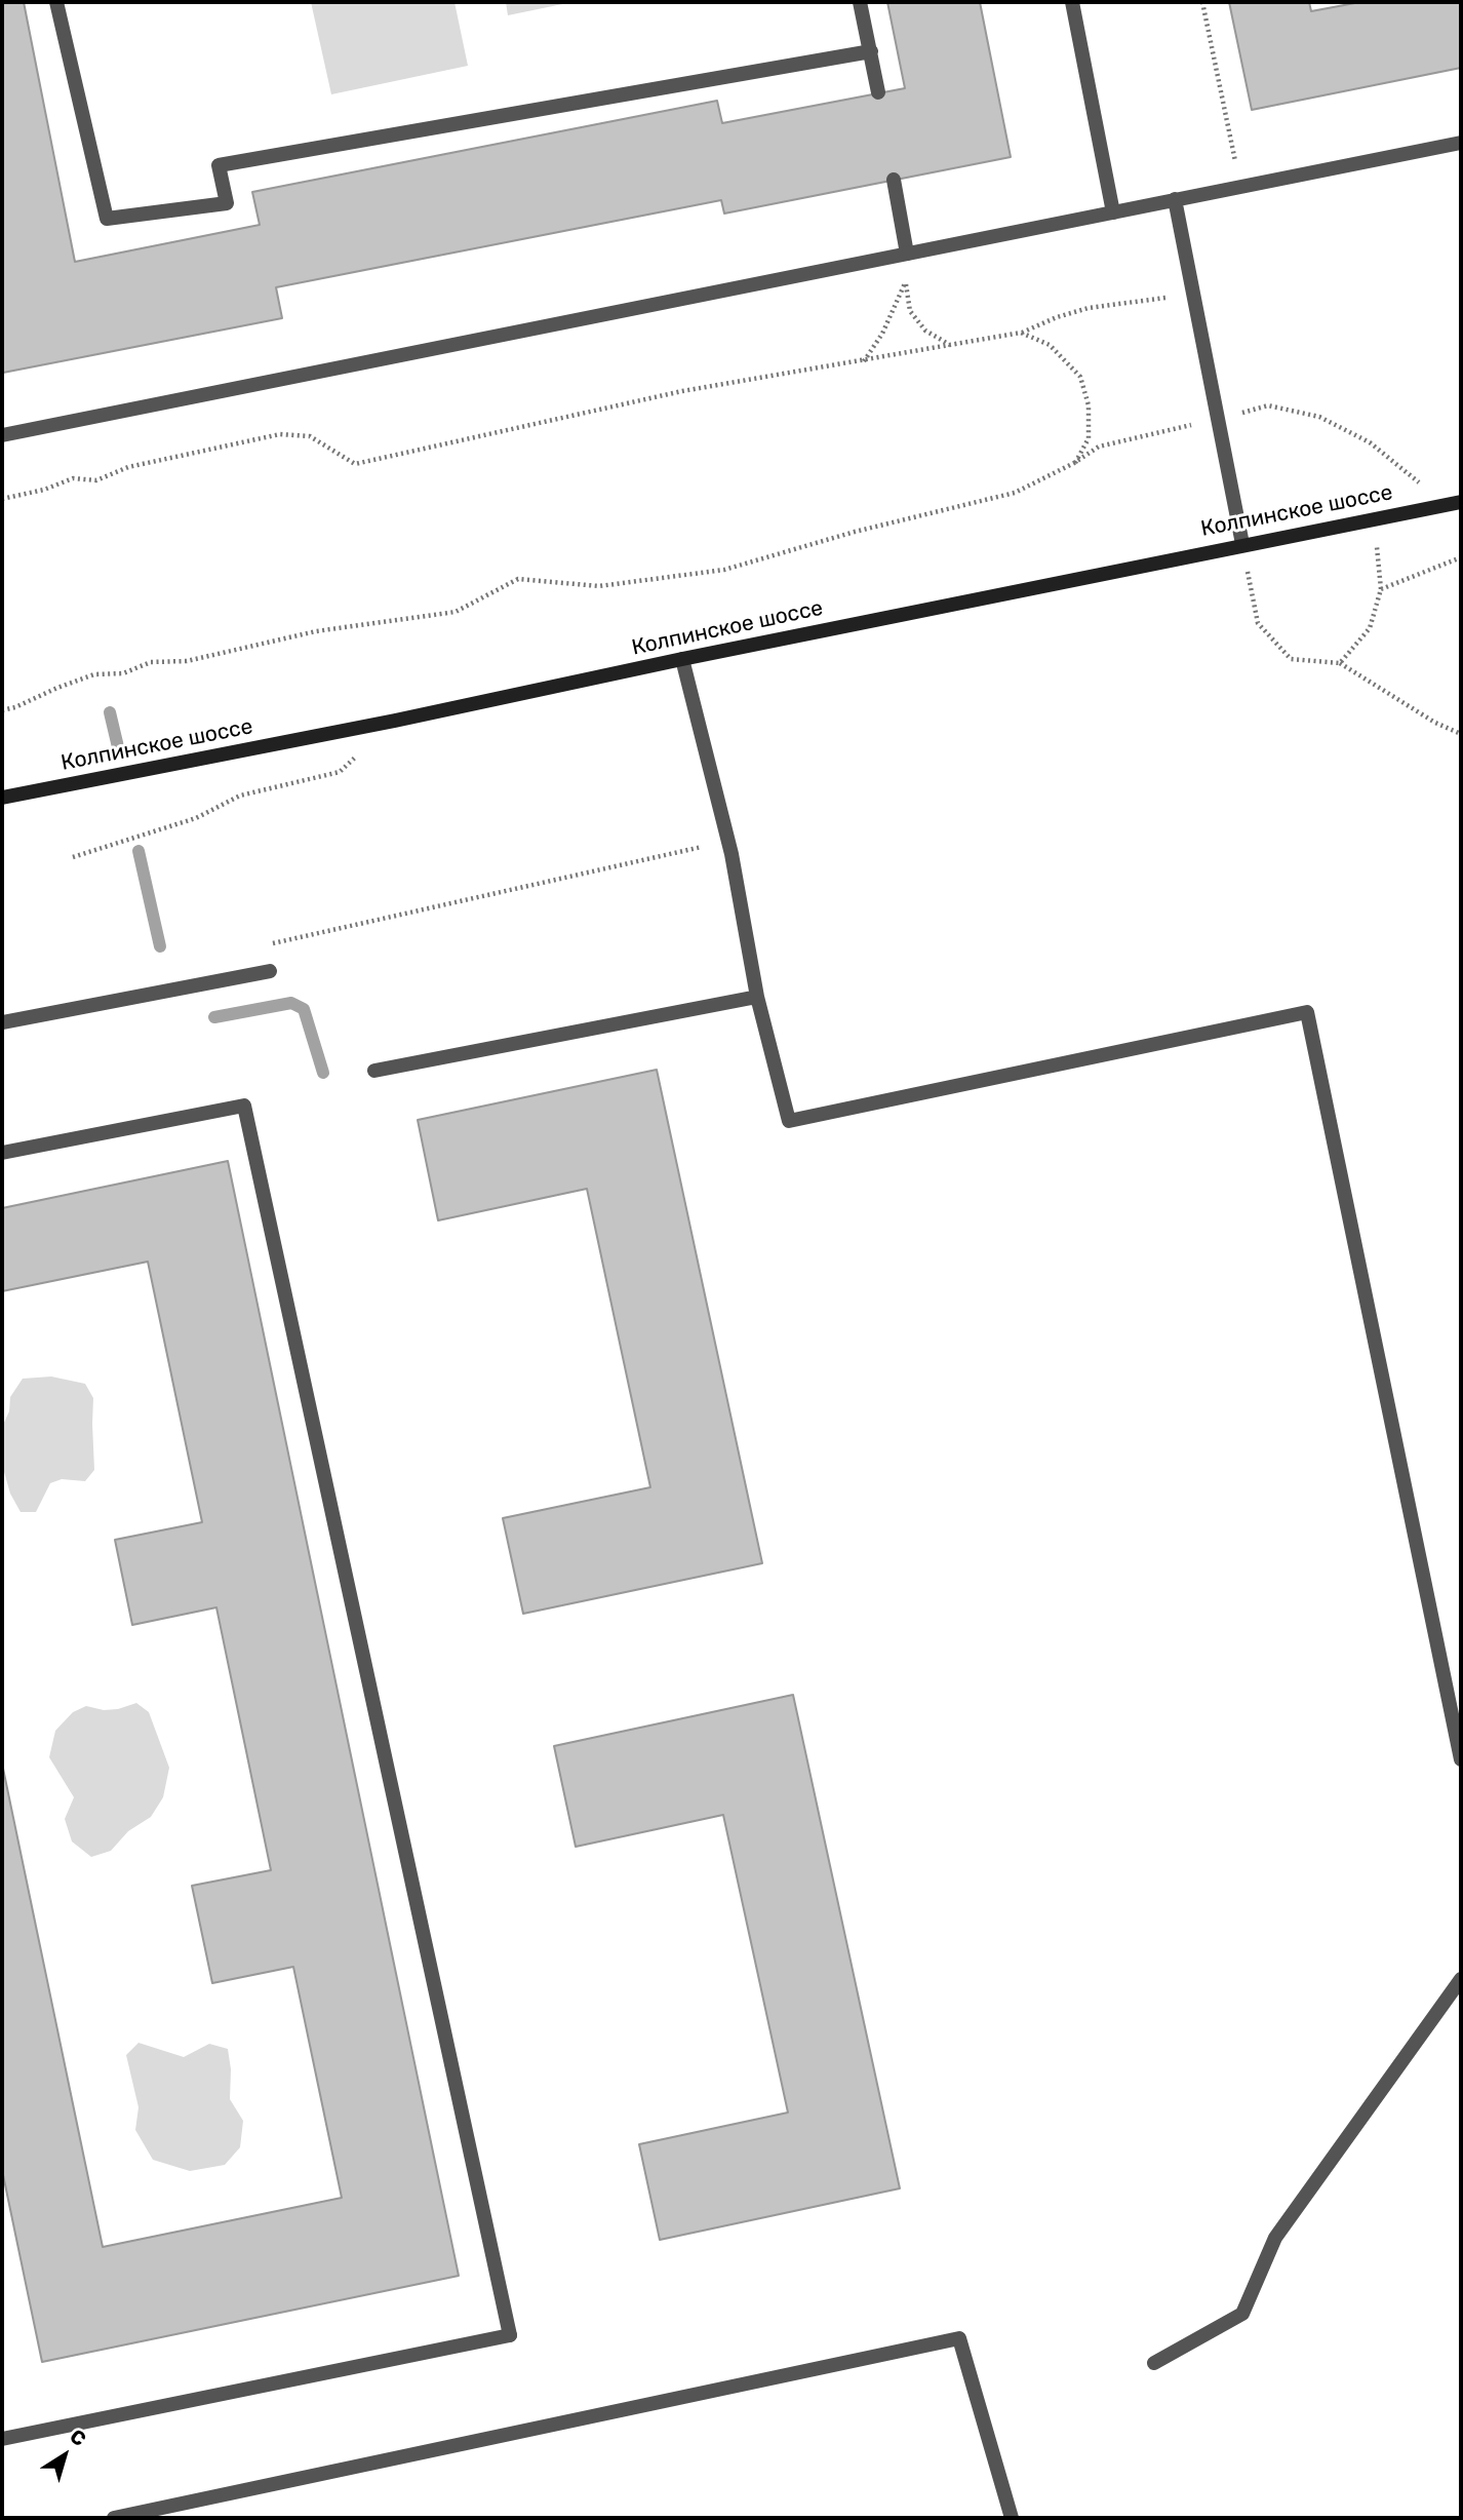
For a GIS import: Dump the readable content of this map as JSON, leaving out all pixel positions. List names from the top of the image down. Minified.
{"streets":{"main road":["Колпинское шоссе"]},"north":"top right"}
